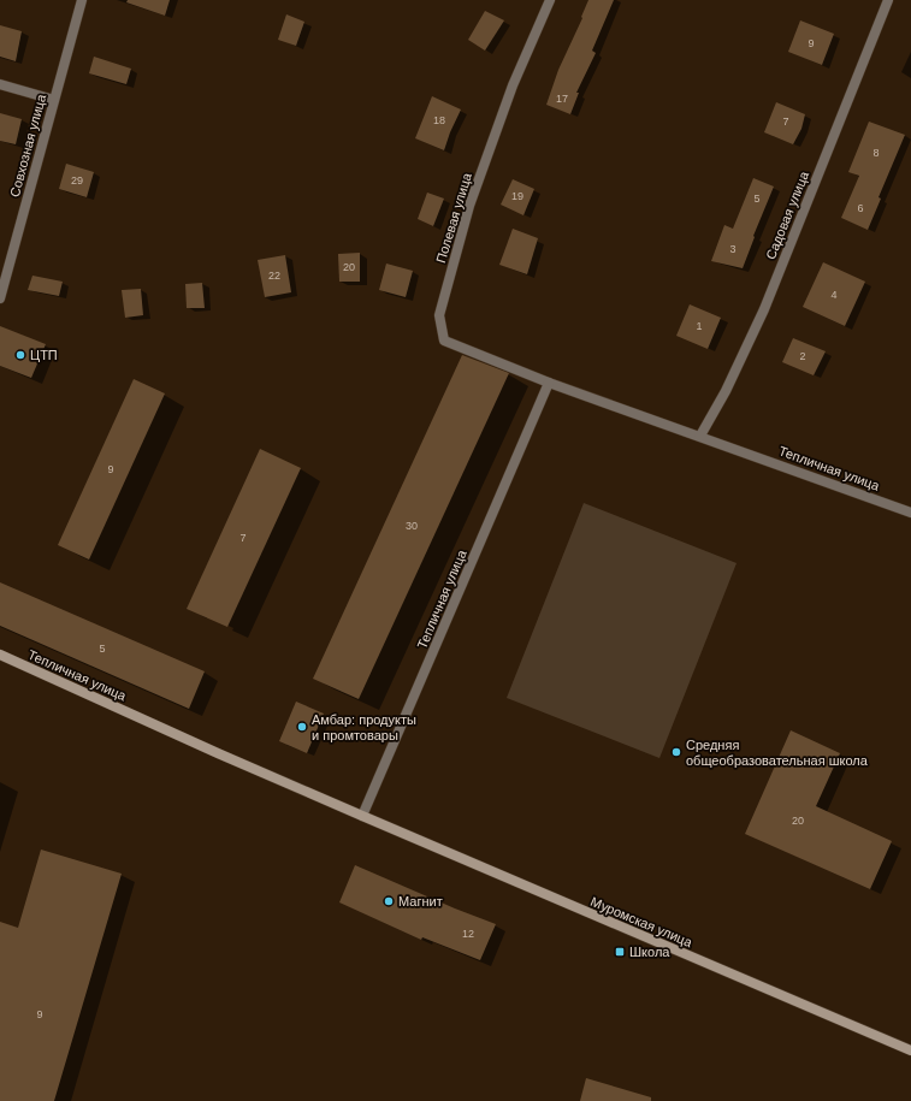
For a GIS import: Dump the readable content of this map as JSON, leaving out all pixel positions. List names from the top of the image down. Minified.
{"streets":{"street":["Совхозная улица","Садовая улица","Полевая улица","Тепличная улица","Муромская улица"]},"crossings":[["Садовая улица","Тепличная улица"],["Полевая улица","Тепличная улица"],["Тепличная улица","Муромская улица"]],"places":{"other":["ЦТП","Амбар: продукты и промтовары","Средняя общеобразовательная школа","Магнит"],"transit":["Школа"]},"house_numbers":["9","17","18","7","8","29","19","5","6","3","20","22","4","1","2","9","30","7","5","20","12","9"]}
